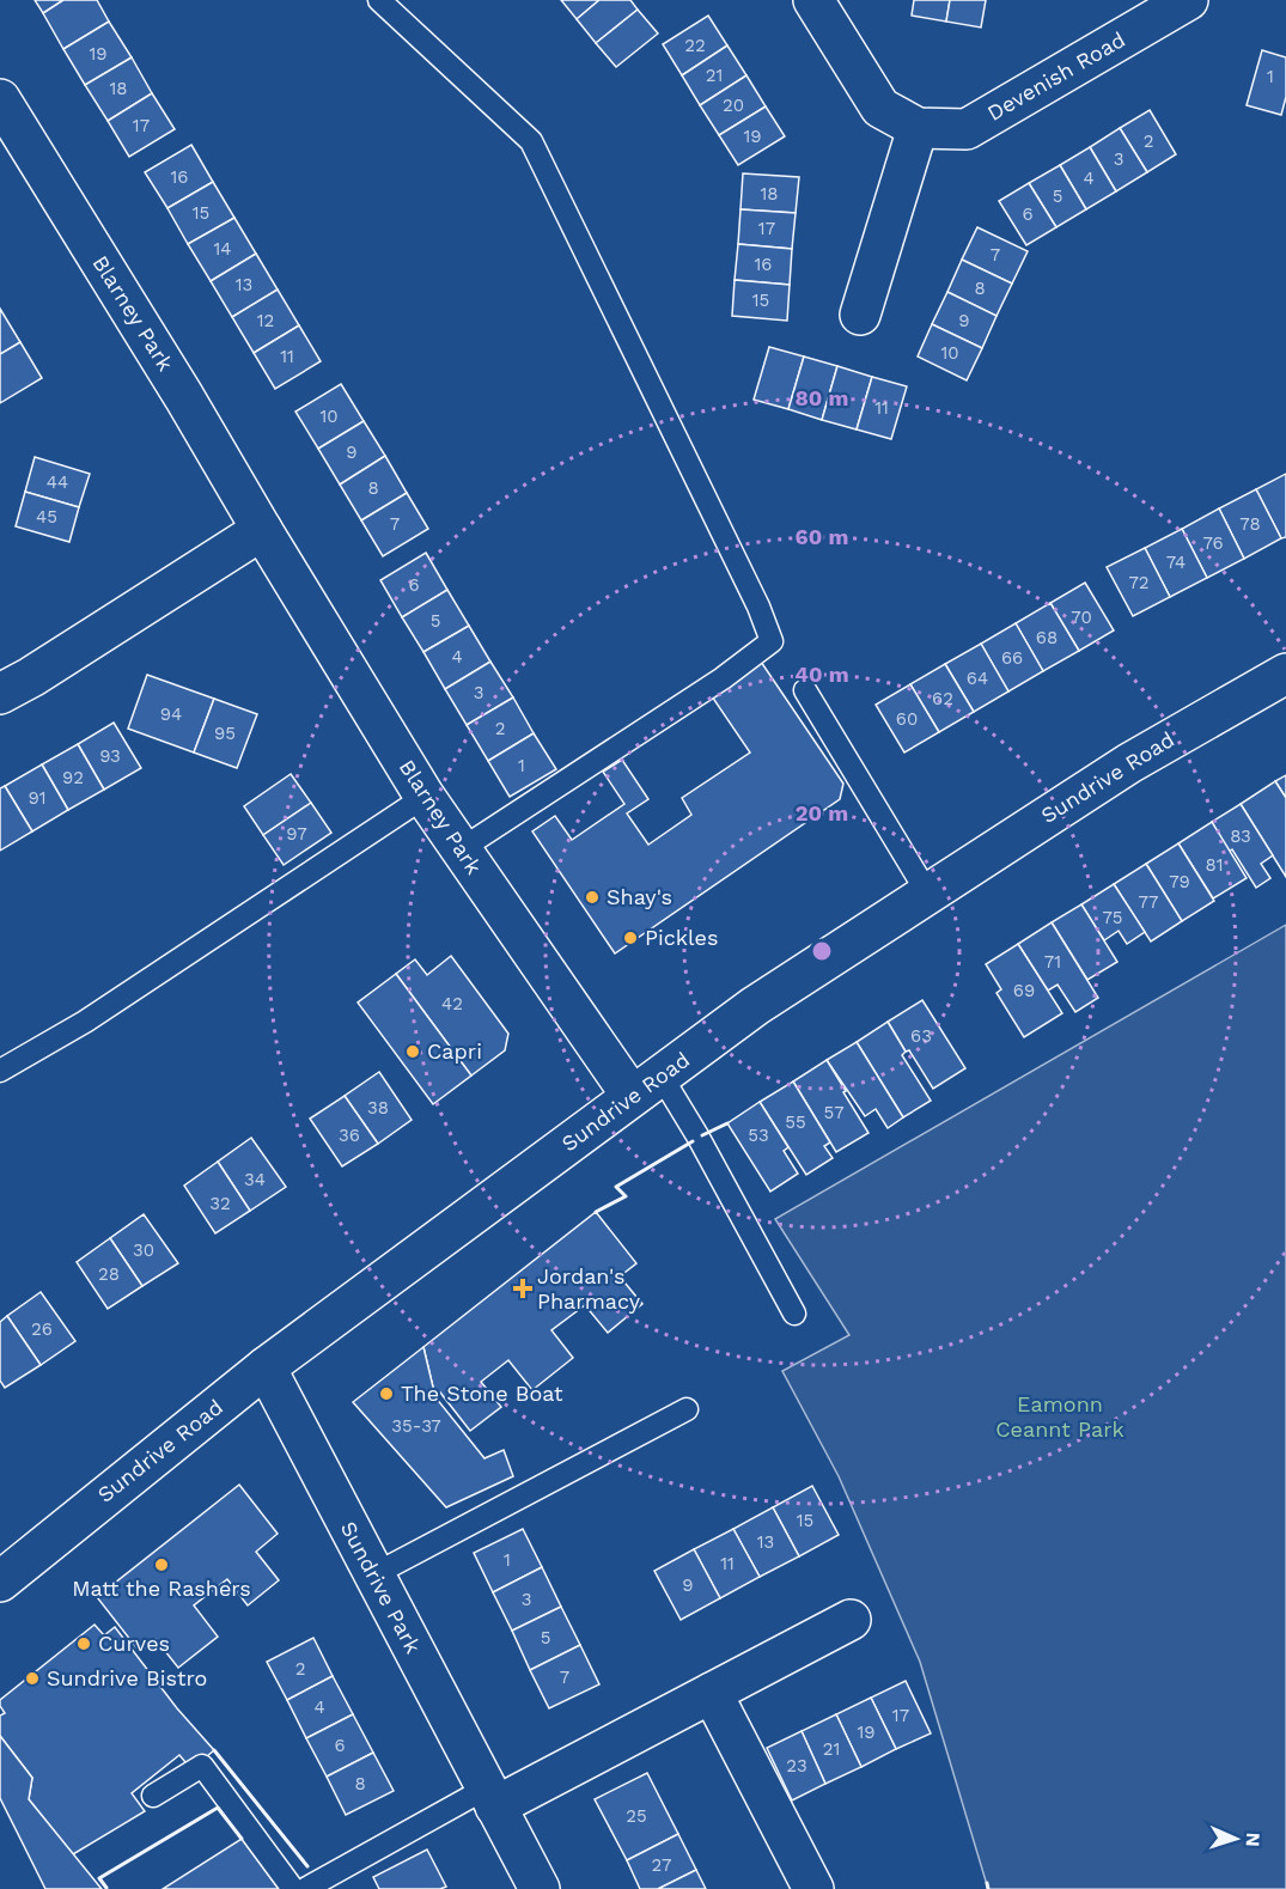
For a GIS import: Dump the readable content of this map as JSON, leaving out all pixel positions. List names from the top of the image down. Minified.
{"streets":{"street":["Devenish Road","Blarney Park","Sundrive Road","Sundrive Park"]},"crossings":[["Blarney Park","Sundrive Road"],["Sundrive Road","Sundrive Park"]],"parks":["Eamonn Ceannt Park"],"places":{"other":["Shay's","Pickles","Capri","The Stone Boat","Matt the Rashers","Curves","Sundrive Bistro"],"health":["Jordan's Pharmacy"]},"house_numbers":["22","19","21","1","18","20","17","19","2","3","16","4","18","5","15","6","17","14","7","16","13","8","15","12","9","10","11","11","10","9","44","8","45","7","78","76","74","72","6","70","5","68","4","66","64","3","62","94","60","2","95","93","1","92","91","97","83","81","79","77","75","71","69","42","63","38","57","55","36","53","34","32","30","28","26","35-37","15","13","1","11","9","3","5","2","7","4","17","19","6","21","23","8","25","27"],"north":"right","rings":["80 m","60 m","40 m","20 m"]}
